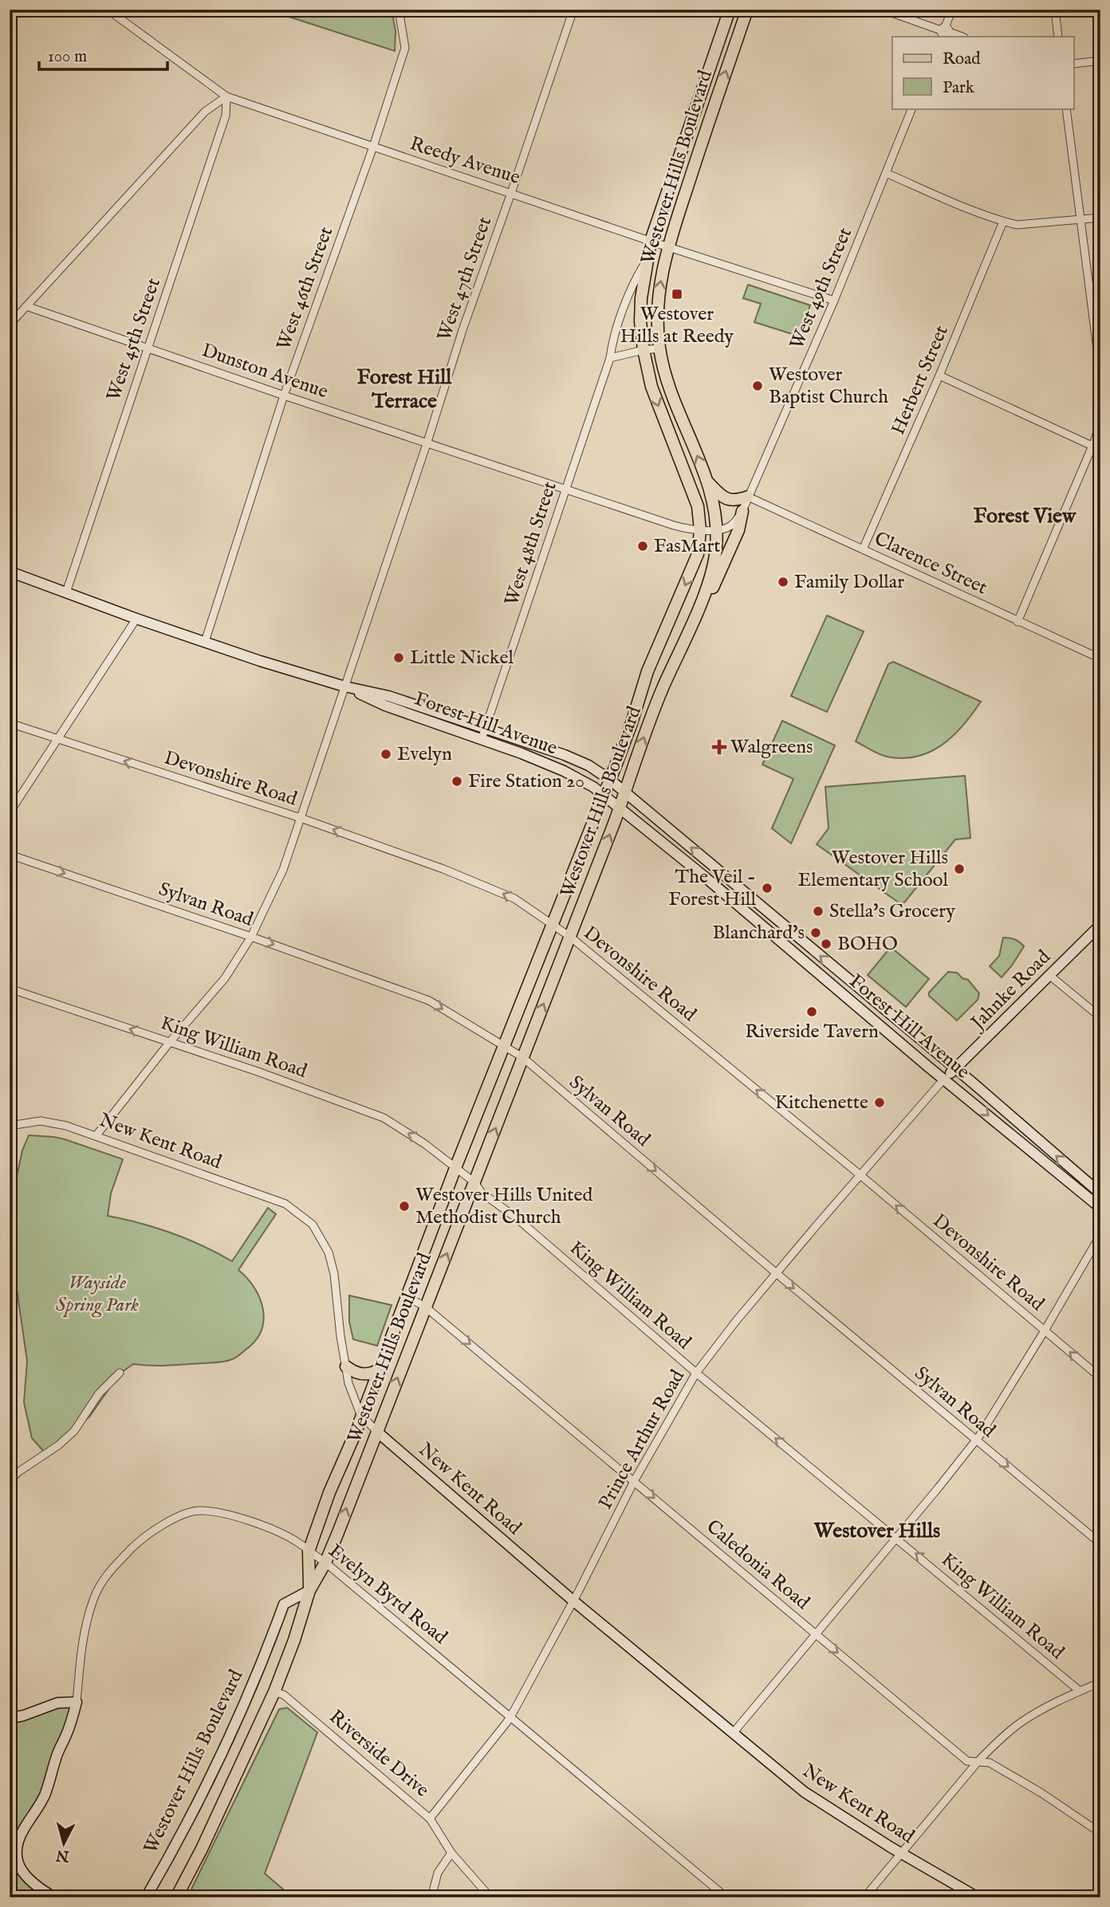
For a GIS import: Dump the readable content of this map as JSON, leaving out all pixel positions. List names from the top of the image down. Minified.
{"streets":{"main road":["Westover Hills Boulevard","Forest Hill Avenue","Jahnke Road","New Kent Road"],"street":["Reedy Avenue","West 47th Street","West 46th Street","West 49th Street","West 45th Street","Dunston Avenue","Herbert Street","West 48th Street","Clarence Street","Devonshire Road","Sylvan Road","King William Road","Prince Arthur Road","Caledonia Road","Evelyn Byrd Road","Riverside Drive"]},"crossings":[["Reedy Avenue","Westover Hills Boulevard"],["Reedy Avenue","West 47th Street"],["Reedy Avenue","West 46th Street"],["Reedy Avenue","West 49th Street"],["Reedy Avenue","West 45th Street"],["Westover Hills Boulevard","West 49th Street"],["Westover Hills Boulevard","Dunston Avenue"],["Westover Hills Boulevard","West 48th Street"],["Westover Hills Boulevard","Forest Hill Avenue"],["Westover Hills Boulevard","Devonshire Road"],["Westover Hills Boulevard","Sylvan Road"],["Westover Hills Boulevard","King William Road"],["Westover Hills Boulevard","New Kent Road"],["Westover Hills Boulevard","Caledonia Road"],["Westover Hills Boulevard","Evelyn Byrd Road"],["Westover Hills Boulevard","Riverside Drive"],["West 47th Street","Dunston Avenue"],["West 47th Street","Forest Hill Avenue"],["West 47th Street","Devonshire Road"],["West 47th Street","Sylvan Road"],["West 47th Street","King William Road"],["West 47th Street","New Kent Road"],["West 46th Street","Dunston Avenue"],["West 46th Street","Forest Hill Avenue"],["West 49th Street","Dunston Avenue"],["West 49th Street","Clarence Street"],["West 45th Street","Dunston Avenue"],["West 45th Street","Forest Hill Avenue"],["Dunston Avenue","West 48th Street"],["Herbert Street","Clarence Street"],["West 48th Street","Forest Hill Avenue"],["Forest Hill Avenue","Jahnke Road"],["Forest Hill Avenue","Prince Arthur Road"],["Devonshire Road","Prince Arthur Road"],["Sylvan Road","Prince Arthur Road"],["Jahnke Road","Prince Arthur Road"],["King William Road","Prince Arthur Road"],["New Kent Road","Prince Arthur Road"],["Prince Arthur Road","Caledonia Road"],["Prince Arthur Road","Evelyn Byrd Road"],["Prince Arthur Road","Riverside Drive"]],"one_way":["Devonshire Road","Sylvan Road","King William Road","Caledonia Road"],"districts":["Forest Hill Terrace","Forest View","Westover Hills"],"parks":["Wayside Spring Park"],"places":{"transit":["Westover Hills at Reedy"],"other":["Westover Baptist Church","FasMart","Family Dollar","Little Nickel","Evelyn","Fire Station 20","Westover Hills Elementary School","The Veil - Forest Hill","Stella's Grocery","Blanchard's","BOHO","Riverside Tavern","Kitchenette","Westover Hills United Methodist Church"],"health":["Walgreens"]},"legend":["Road","Park"],"scale_bar":"100 m","north":"bottom"}
